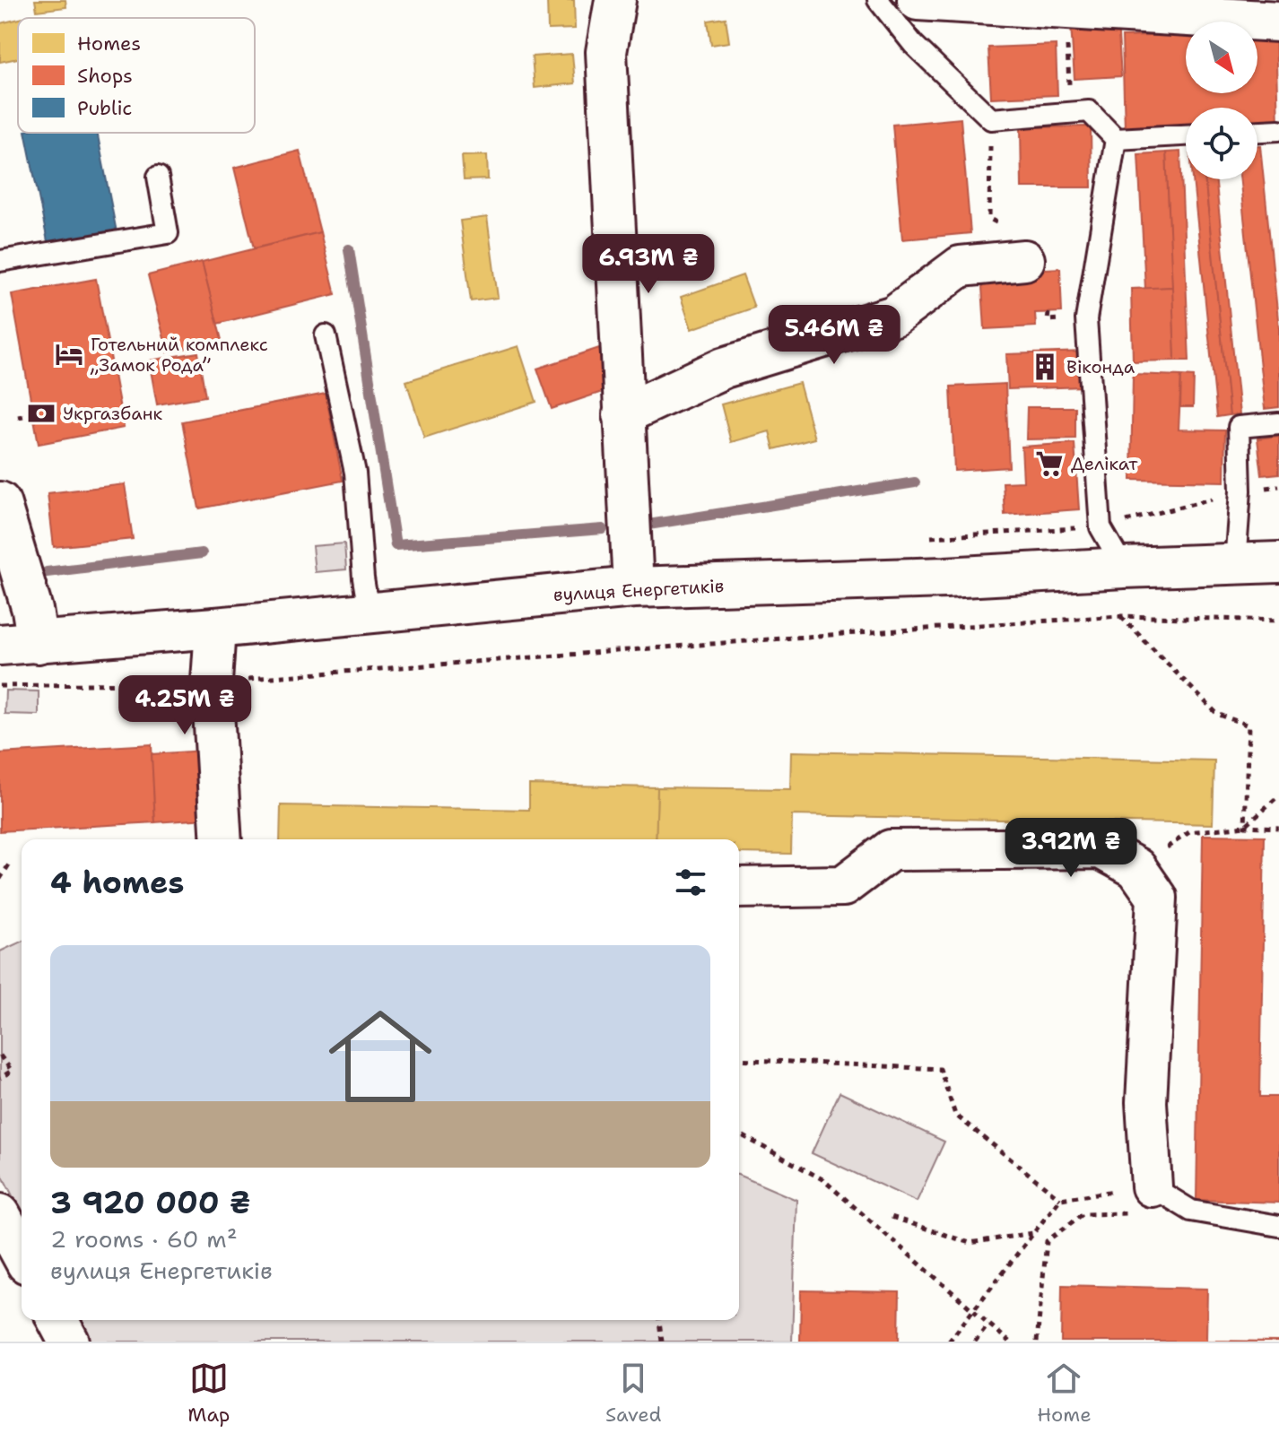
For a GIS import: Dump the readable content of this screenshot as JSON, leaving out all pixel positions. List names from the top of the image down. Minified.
{"streets":{"street":["вулиця Енергетиків"]},"places":{"hotel":["Готельний комплекс „Замок Рода”"],"building":["Віконда"],"bank":["Укргазбанк"],"supermarket":["Делікат"]},"legend":["Homes","Shops","Public"],"north":"bottom right","page":{"price":["6.93M ₴","5.46M ₴","4.25M ₴","3.92M ₴"],"heading":"4 homes","list":[{"name":"3 920 000 ₴","note":"2 rooms · 60 m² · вулиця Енергетиків"}],"tabs":["Map","Saved","Home"]}}
